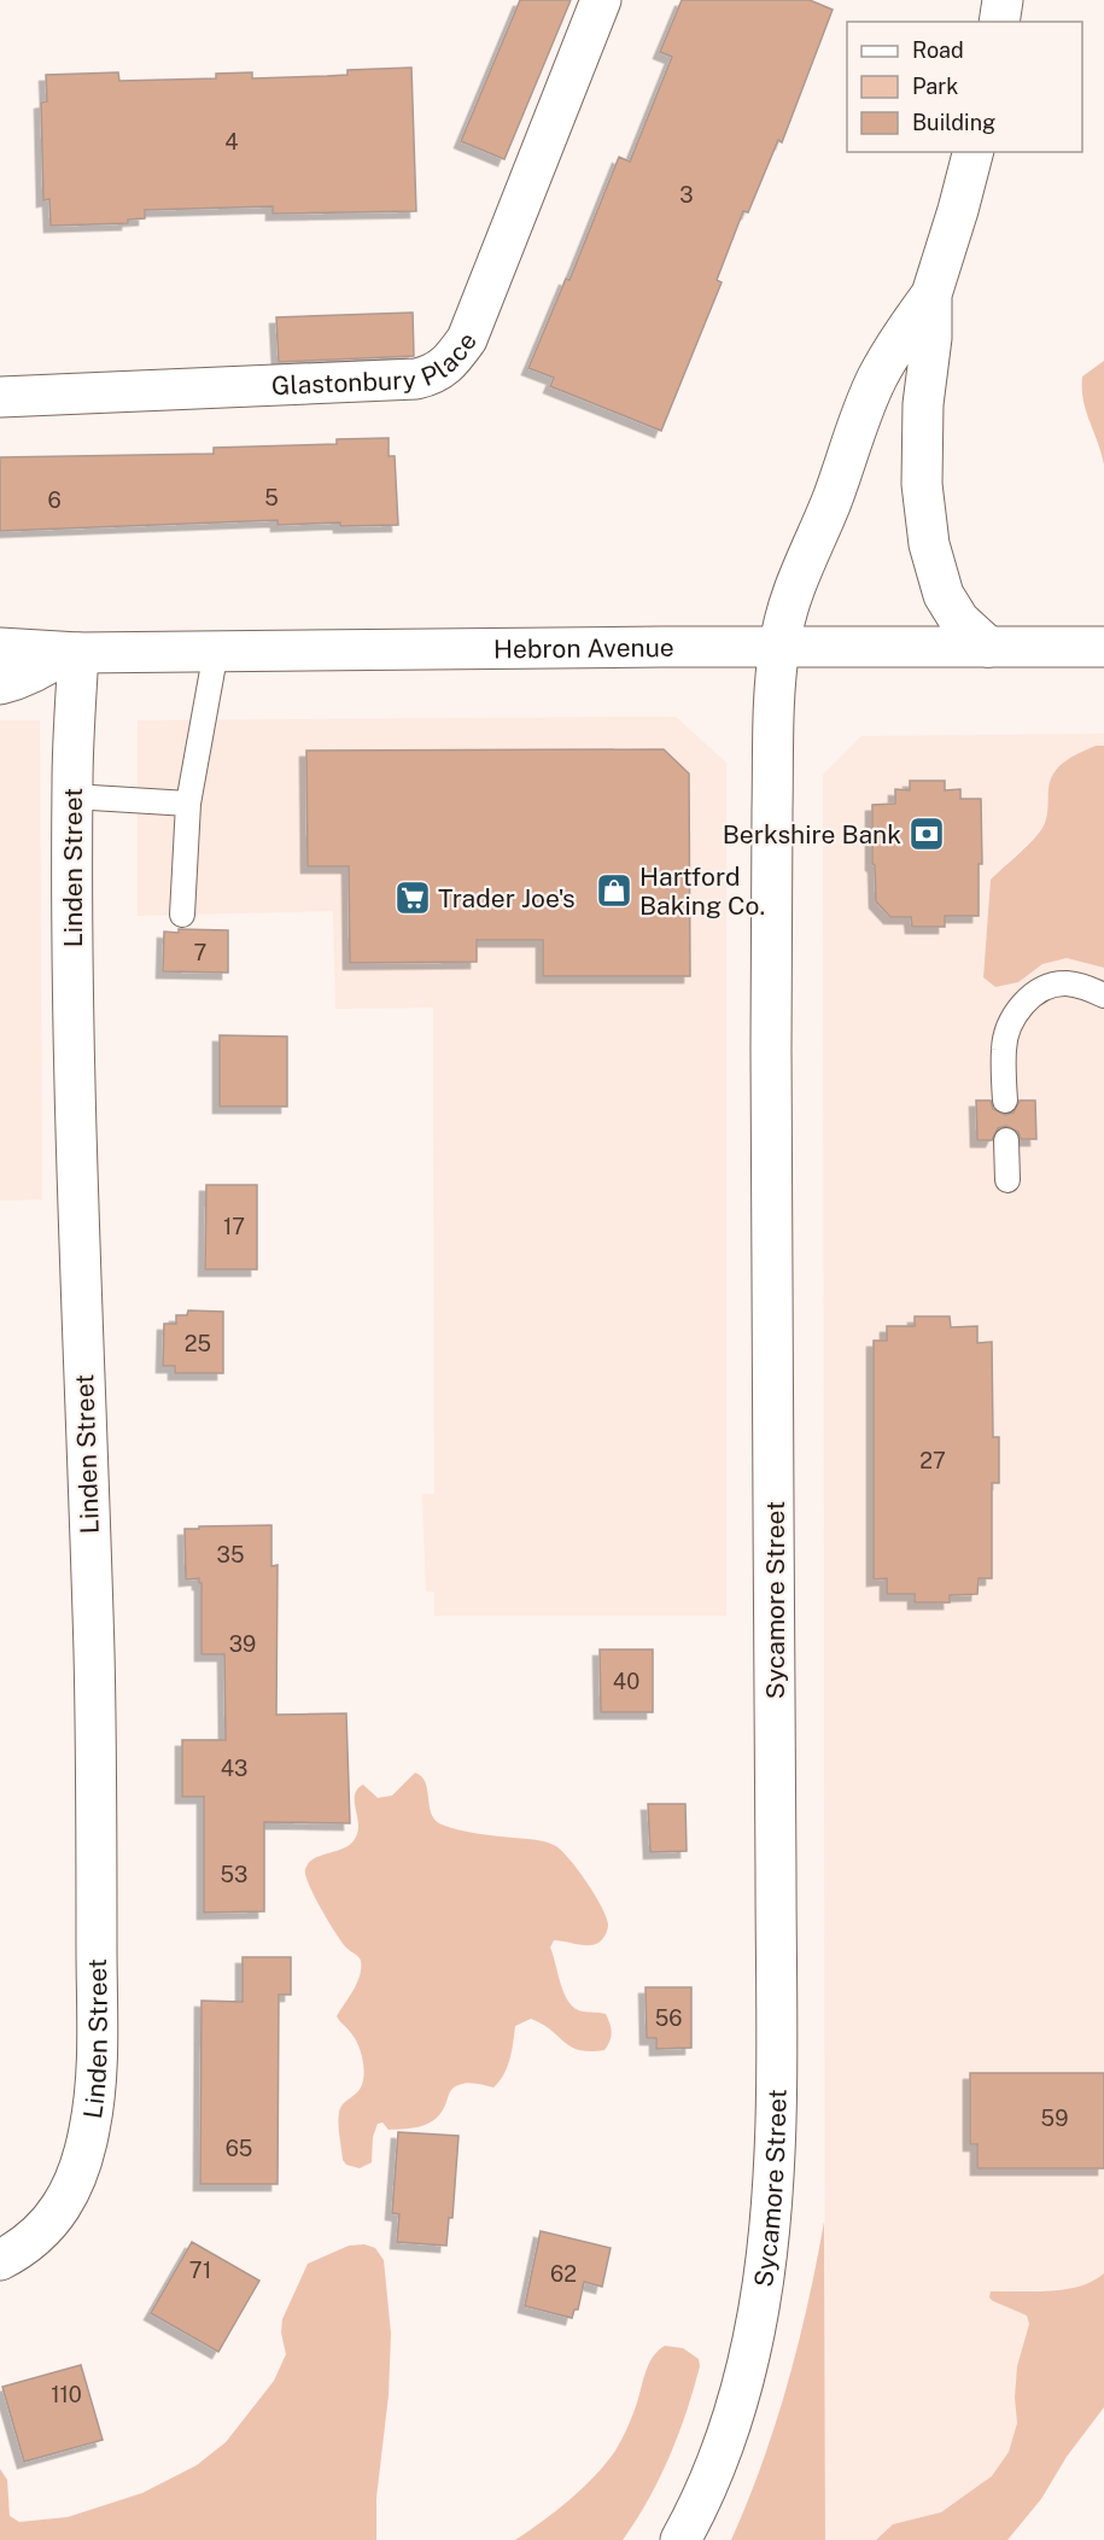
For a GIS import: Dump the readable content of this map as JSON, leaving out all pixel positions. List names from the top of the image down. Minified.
{"streets":{"main road":["Glastonbury Place","Hebron Avenue","Linden Street","Sycamore Street"]},"crossings":[["Hebron Avenue","Linden Street"],["Hebron Avenue","Sycamore Street"]],"places":{"bank":["Berkshire Bank"],"shop":["Hartford Baking Co."],"supermarket":["Trader Joe's"]},"house_numbers":["4","3","5","6","7","17","25","27","35","39","40","43","53","56","59","65","71","62","110"],"legend":["Road","Park","Building"]}
